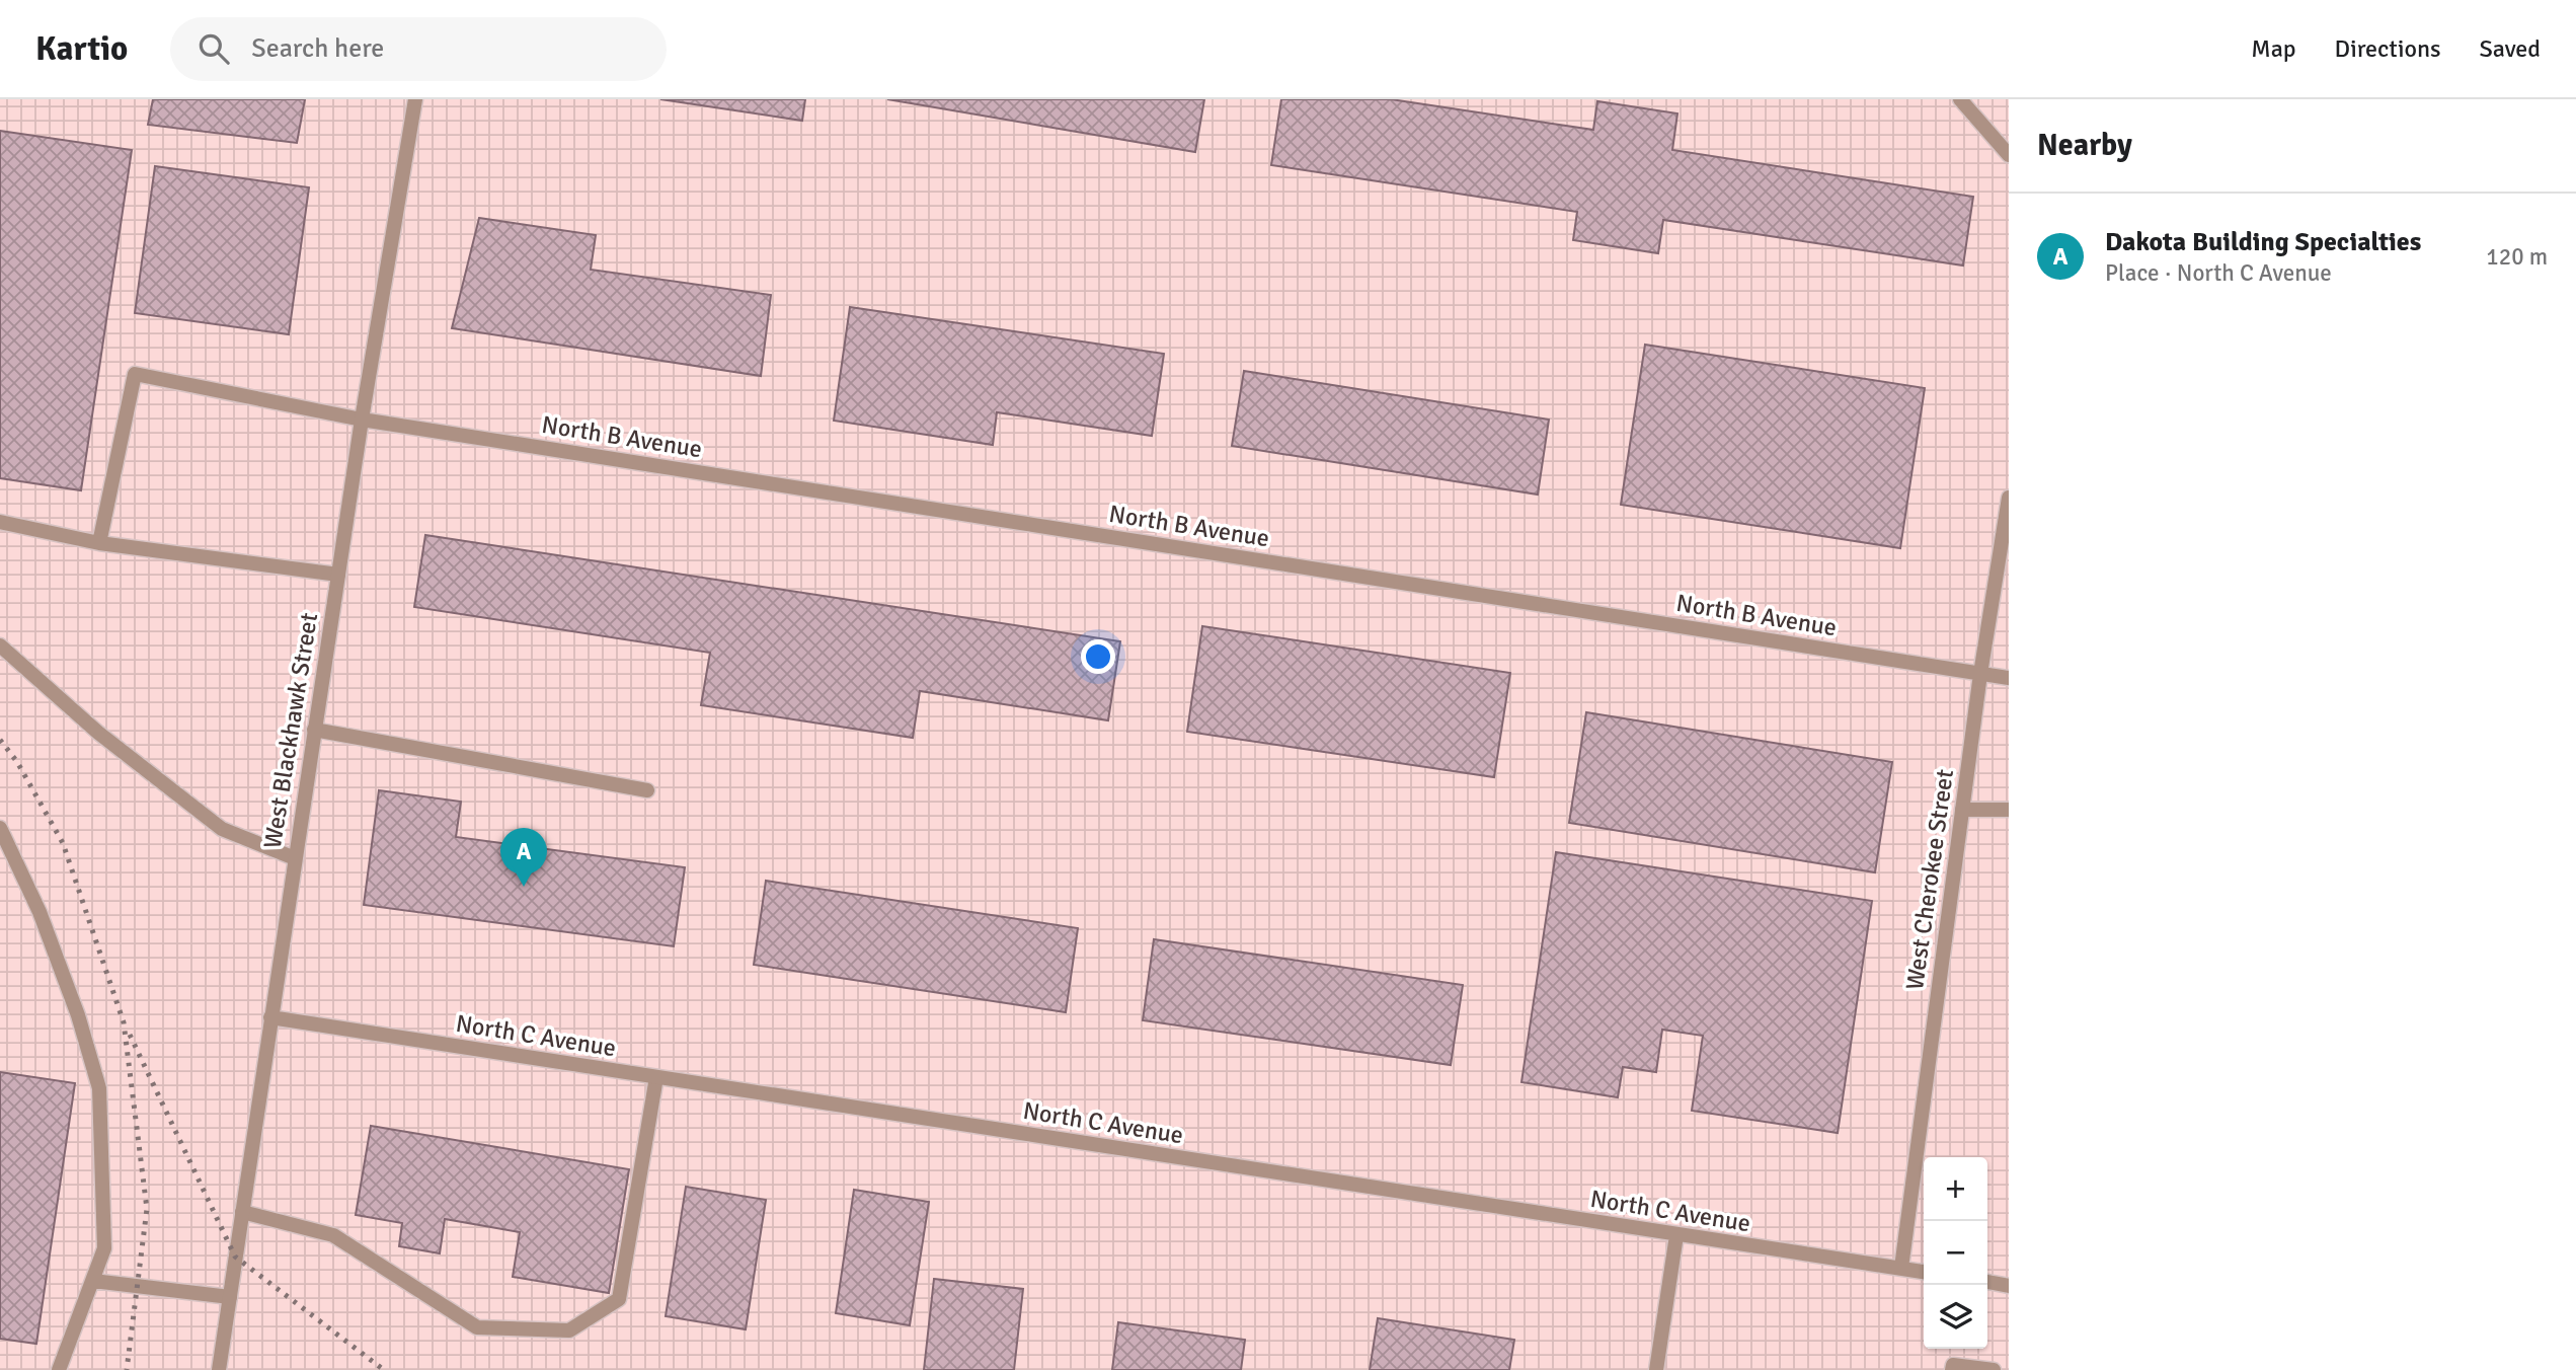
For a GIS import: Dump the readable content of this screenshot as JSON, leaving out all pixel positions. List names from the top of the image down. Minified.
{"streets":{"street":["North B Avenue","West Blackhawk Street","West Cherokee Street","North C Avenue"]},"crossings":[["North B Avenue","West Blackhawk Street"],["North B Avenue","West Cherokee Street"],["West Blackhawk Street","North C Avenue"],["West Cherokee Street","North C Avenue"]],"page":{"header":"Kartio","search":"Search here","nav":["Map","Directions","Saved"],"heading":"Nearby","list":[{"mark":"A","name":"Dakota Building Specialties","note":"Place · North C Avenue","value":"120 m"}],"pins":"A","map_buttons":["+","−"]}}
